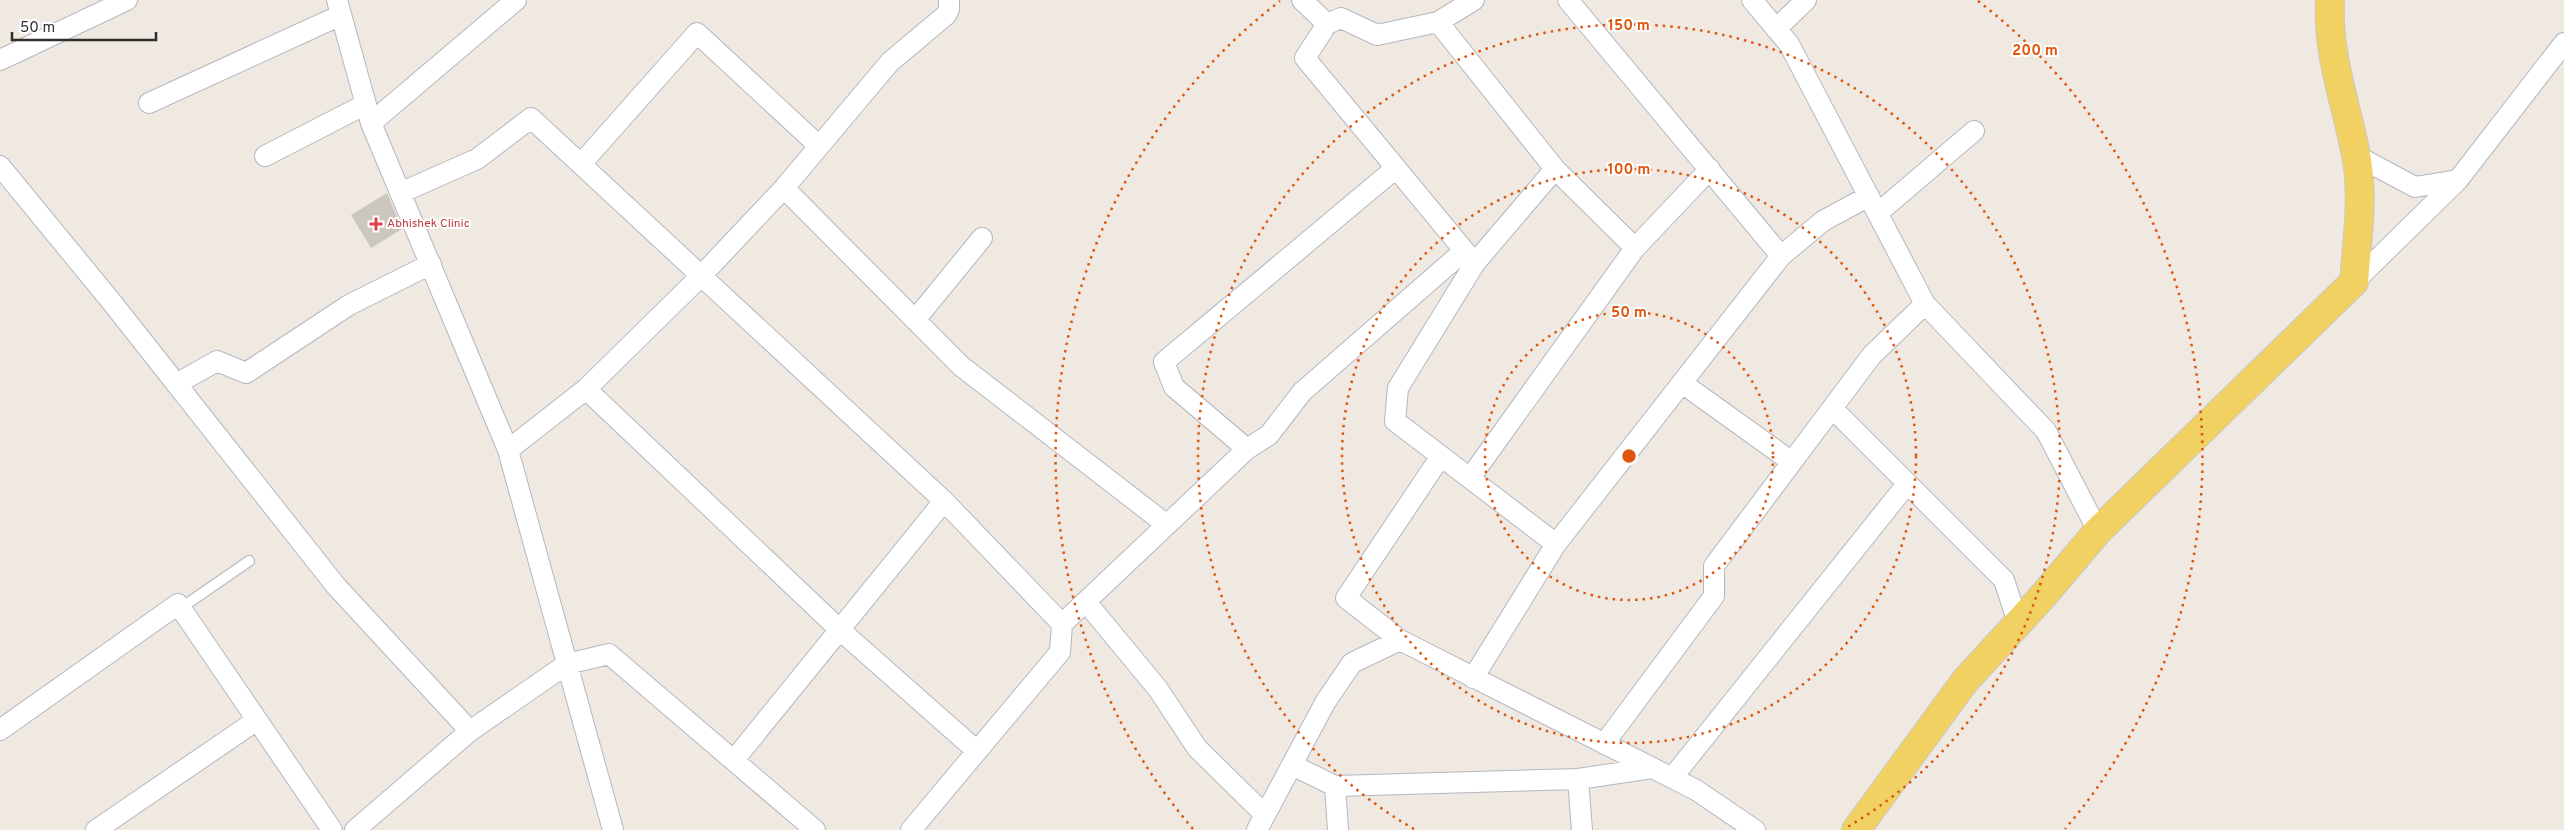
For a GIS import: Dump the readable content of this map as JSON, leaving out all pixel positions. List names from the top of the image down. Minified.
{"places":{"health":["Abhishek Clinic"]},"scale_bar":"50 m","rings":["150 m","200 m","100 m","50 m"]}
